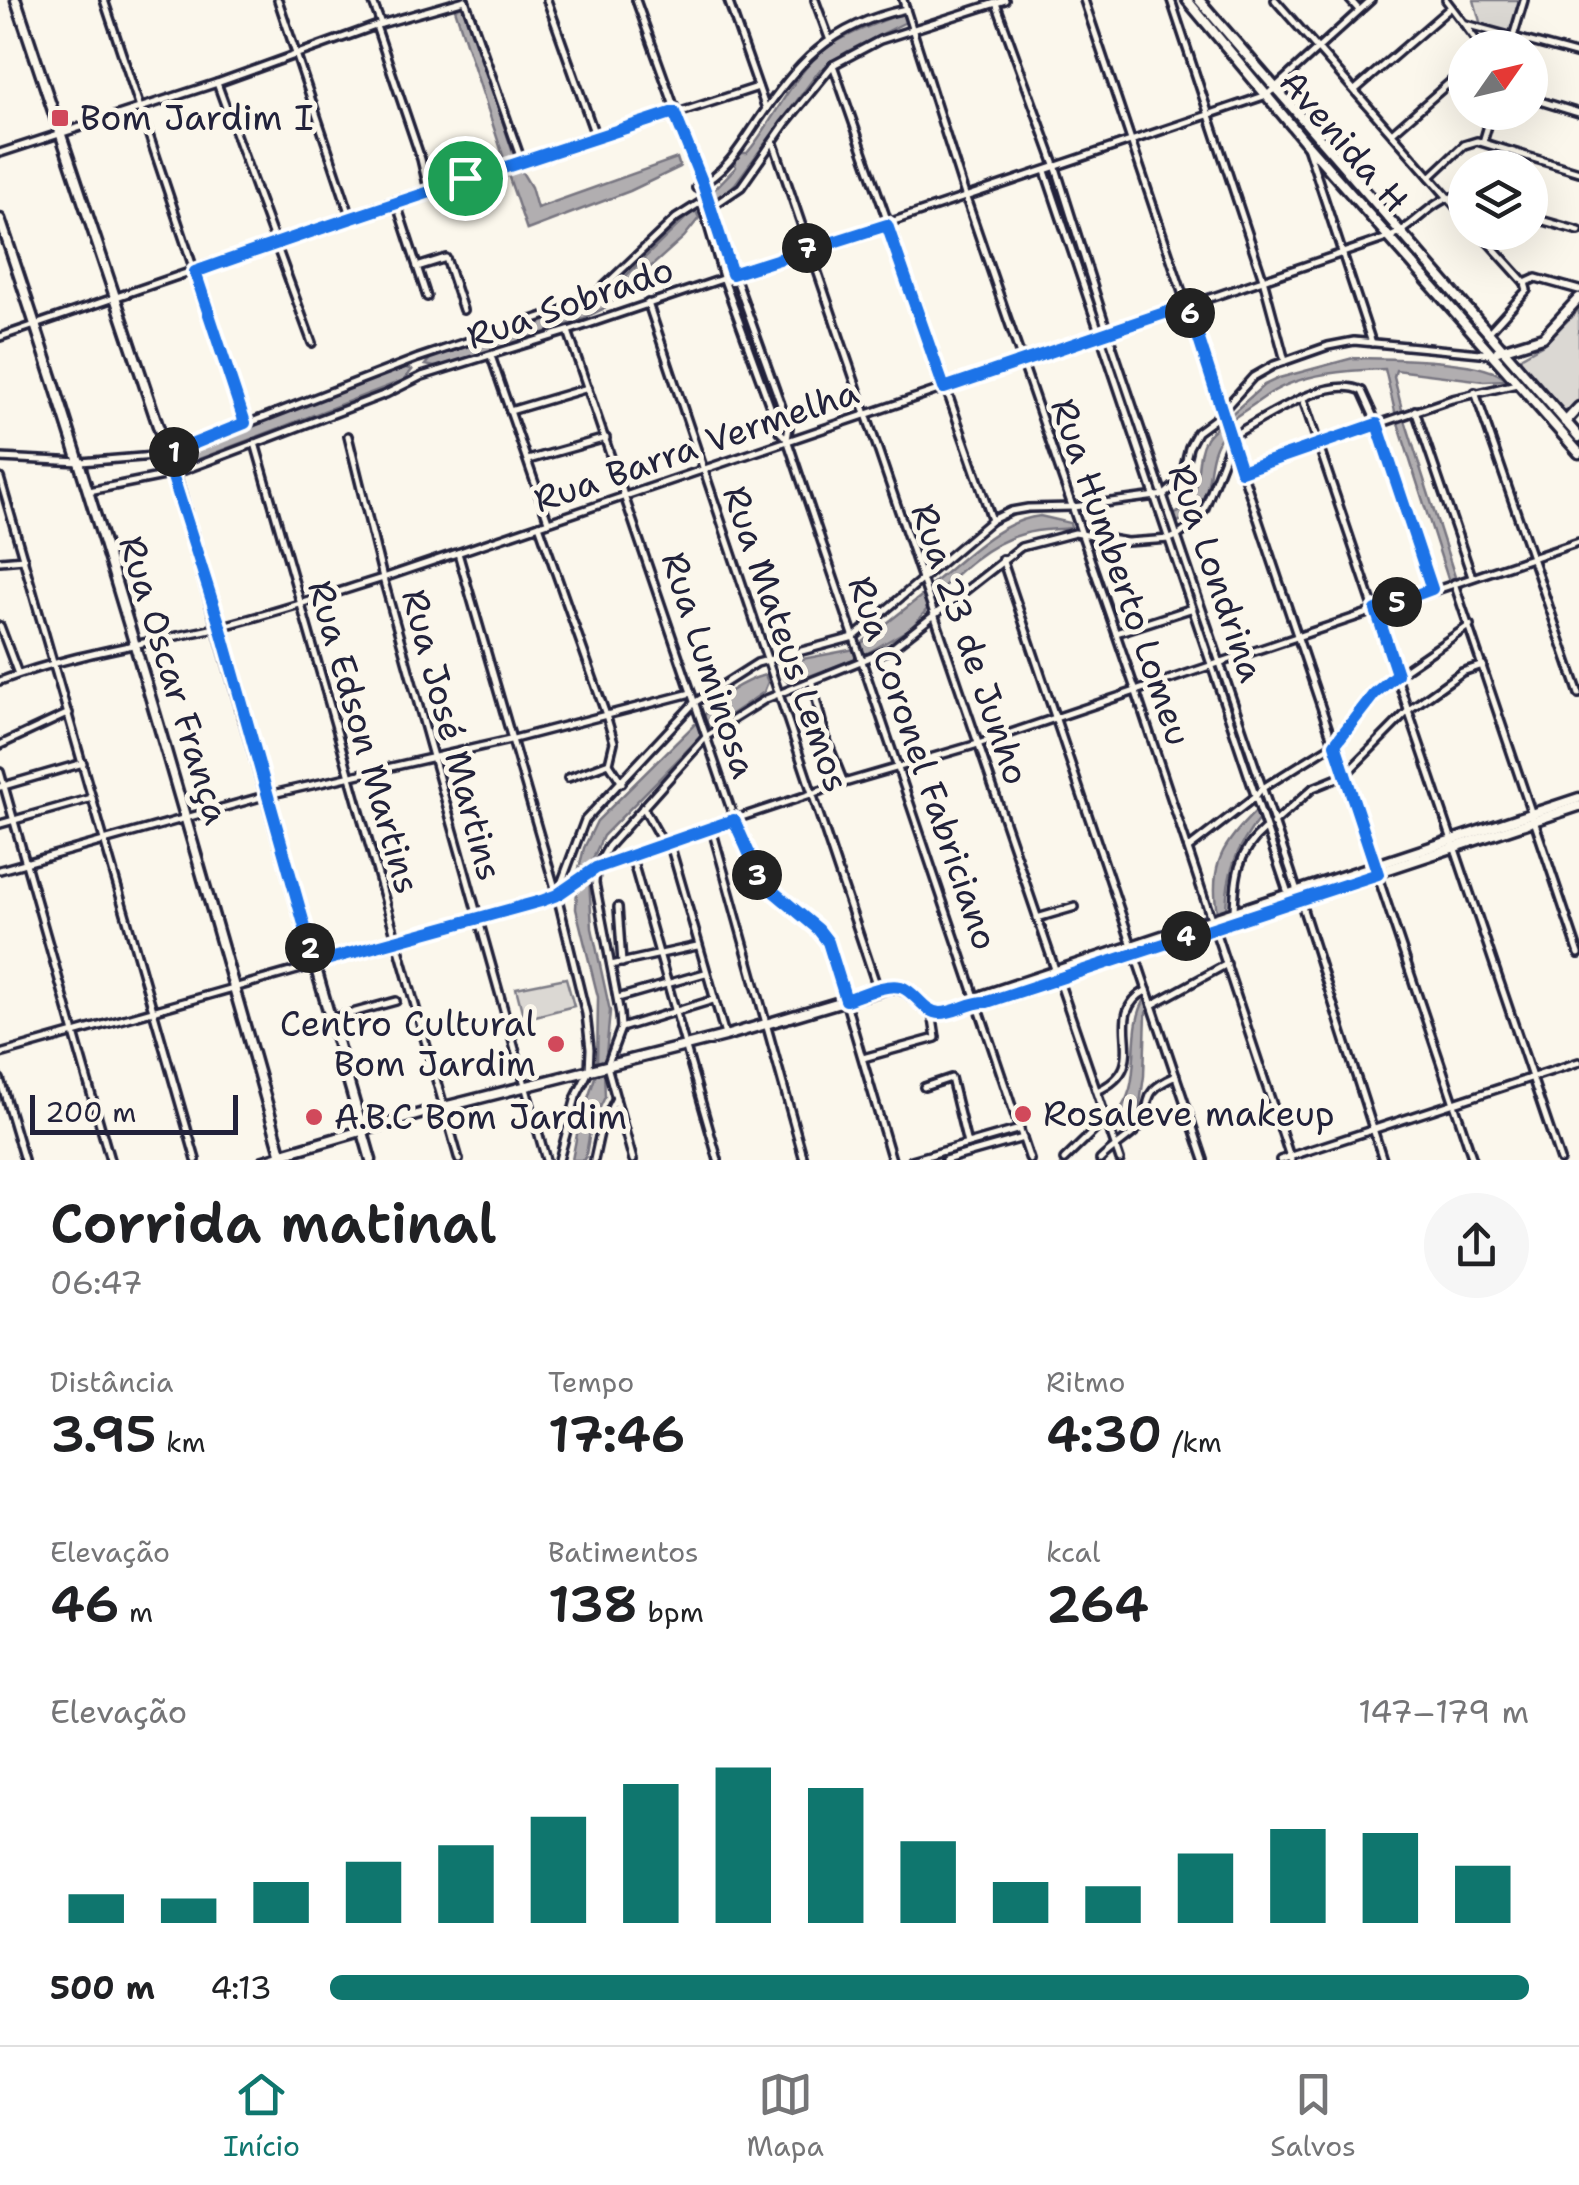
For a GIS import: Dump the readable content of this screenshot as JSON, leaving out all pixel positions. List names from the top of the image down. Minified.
{"streets":{"street":["Avenida H","Rua Sobrado","Rua Barra Vermelha","Rua Humberto Lomeu","Rua Londrina","Rua Mateus Lemos","Rua 23 de Junho","Rua Luminosa","Rua Oscar França","Rua José Martins","Rua Edson Martins","Rua Coronel Fabriciano"]},"crossings":[["Avenida H","Rua Sobrado"],["Avenida H","Rua Barra Vermelha"],["Rua Sobrado","Rua Humberto Lomeu"],["Rua Sobrado","Rua Londrina"],["Rua Sobrado","Rua Mateus Lemos"],["Rua Sobrado","Rua 23 de Junho"],["Rua Sobrado","Rua Luminosa"],["Rua Sobrado","Rua Oscar França"],["Rua Sobrado","Rua Edson Martins"],["Rua Sobrado","Rua Coronel Fabriciano"],["Rua Barra Vermelha","Rua Humberto Lomeu"],["Rua Barra Vermelha","Rua Londrina"],["Rua Barra Vermelha","Rua Mateus Lemos"],["Rua Barra Vermelha","Rua 23 de Junho"],["Rua Barra Vermelha","Rua Luminosa"],["Rua Barra Vermelha","Rua Oscar França"],["Rua Barra Vermelha","Rua José Martins"],["Rua Barra Vermelha","Rua Edson Martins"],["Rua Barra Vermelha","Rua Coronel Fabriciano"]],"places":{"transit":["Bom Jardim I"],"other":["Centro Cultural Bom Jardim","Rosaleve makeup","A.B.C Bom Jardim"]},"scale_bar":"200 m","north":"top right","page":{"pins":["7","6","1","5","3","4","2"],"scale":"200 m","heading":["Corrida matinal","06:47"],"stats":[["Distância","3.95 km"],["Tempo","17:46"],["Ritmo","4:30 /km"],["Elevação","46 m"],["Batimentos","138 bpm"],["kcal","264"]],"chart":["Elevação","147–179 m"],"list":[{"name":"500 m","note":"4:13"}],"tabs":["Início","Mapa","Salvos"]}}
